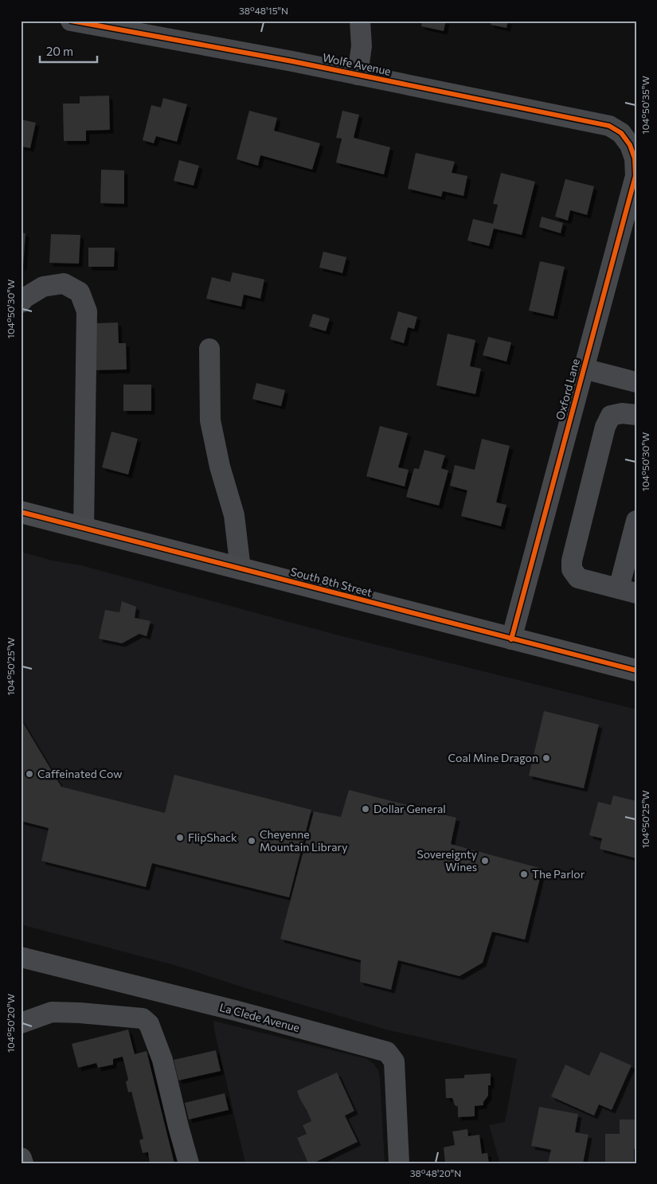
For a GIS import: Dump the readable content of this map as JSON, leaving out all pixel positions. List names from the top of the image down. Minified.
{"streets":{"main road":["South 8th Street"],"street":["Wolfe Avenue","Oxford Lane","La Clede Avenue"]},"crossings":[["Wolfe Avenue","Oxford Lane"],["Oxford Lane","South 8th Street"]],"places":["Coal Mine Dragon","Caffeinated Cow","Dollar General","FlipShack","Cheyenne Mountain Library","Sovereignty Wines","The Parlor"],"scale_bar":"20 m","coordinates":["38°48'15\"N","104°50'35\"W","104°50'30\"W","104°50'25\"W","104°50'20\"W","38°48'20\"N"]}
